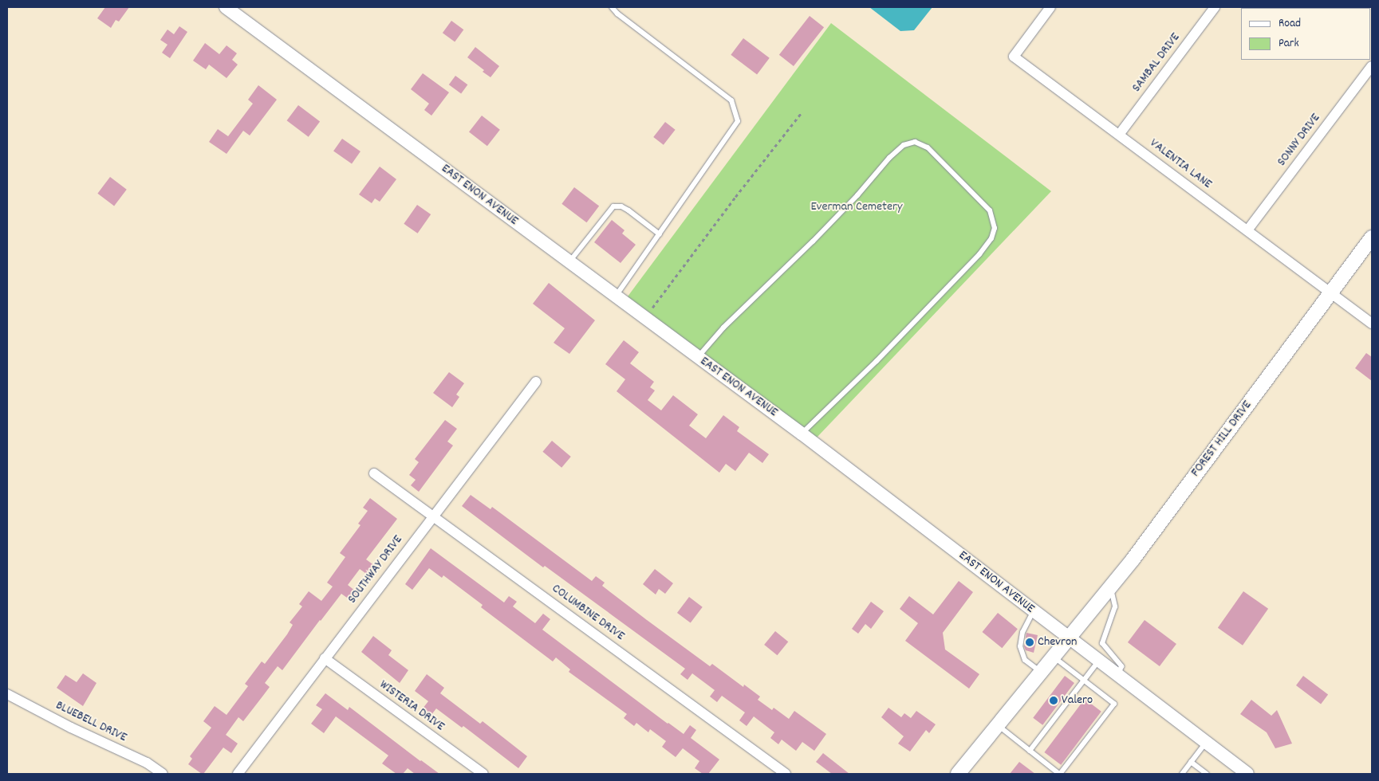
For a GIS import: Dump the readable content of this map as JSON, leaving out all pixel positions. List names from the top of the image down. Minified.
{"streets":{"main road":["FOREST HILL DRIVE"],"street":["SAMBAL DRIVE","SONNY DRIVE","VALENTIA LANE","EAST ENON AVENUE","SOUTHWAY DRIVE","COLUMBINE DRIVE","WISTERIA DRIVE","BLUEBELL DRIVE"]},"crossings":[["SAMBAL DRIVE","VALENTIA LANE"],["SONNY DRIVE","VALENTIA LANE"],["VALENTIA LANE","FOREST HILL DRIVE"],["EAST ENON AVENUE","FOREST HILL DRIVE"],["SOUTHWAY DRIVE","COLUMBINE DRIVE"],["SOUTHWAY DRIVE","WISTERIA DRIVE"]],"parks":["Everman Cemetery"],"places":["Chevron","Valero"],"legend":["Road","Park"]}
